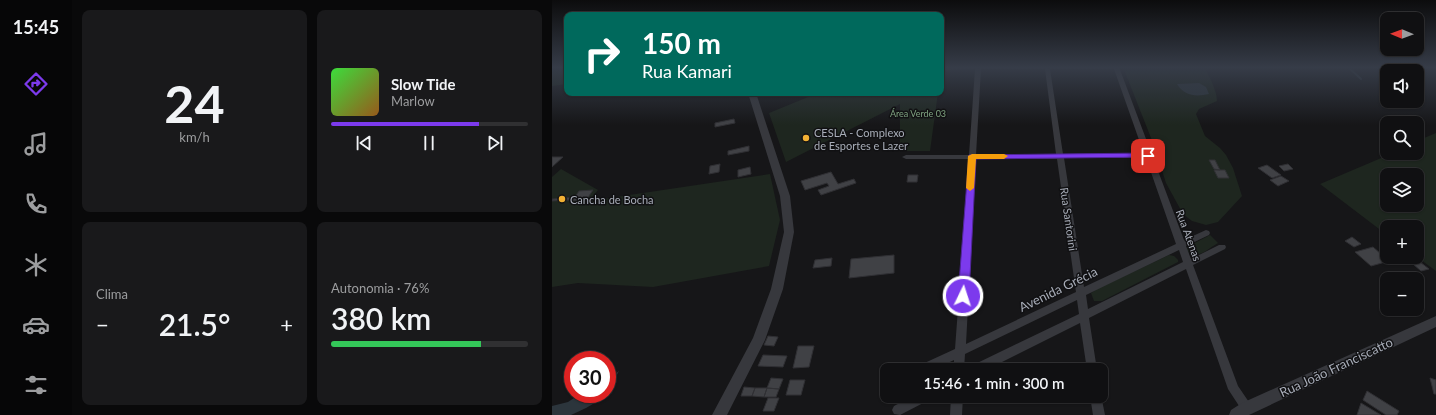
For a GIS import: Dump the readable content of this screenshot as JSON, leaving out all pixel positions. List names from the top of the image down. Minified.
{"streets":{"street":["Rua Santorini","Rua Atenas","Avenida Grécia","Rua João Franciscatto"]},"crossings":[["Rua Santorini","Avenida Grécia"],["Rua Atenas","Avenida Grécia"],["Rua Atenas","Rua João Franciscatto"]],"parks":["Área Verde 03"],"places":["CESLA - Complexo de Esportes e Lazer","Cancha de Bocha"],"north":"left","page":{"tabs":"15:45","tile":[["24","km/h"],"Clima",["Autonomia · 76%","380 km"]],"map_buttons":["+","−"],"turn":["150 m","Rua Kamari"],"song":["Slow Tide","Marlow"],"heat":["−","21.5°","+"],"limit":"30","trip":"15:46 · 1 min · 300 m"}}
